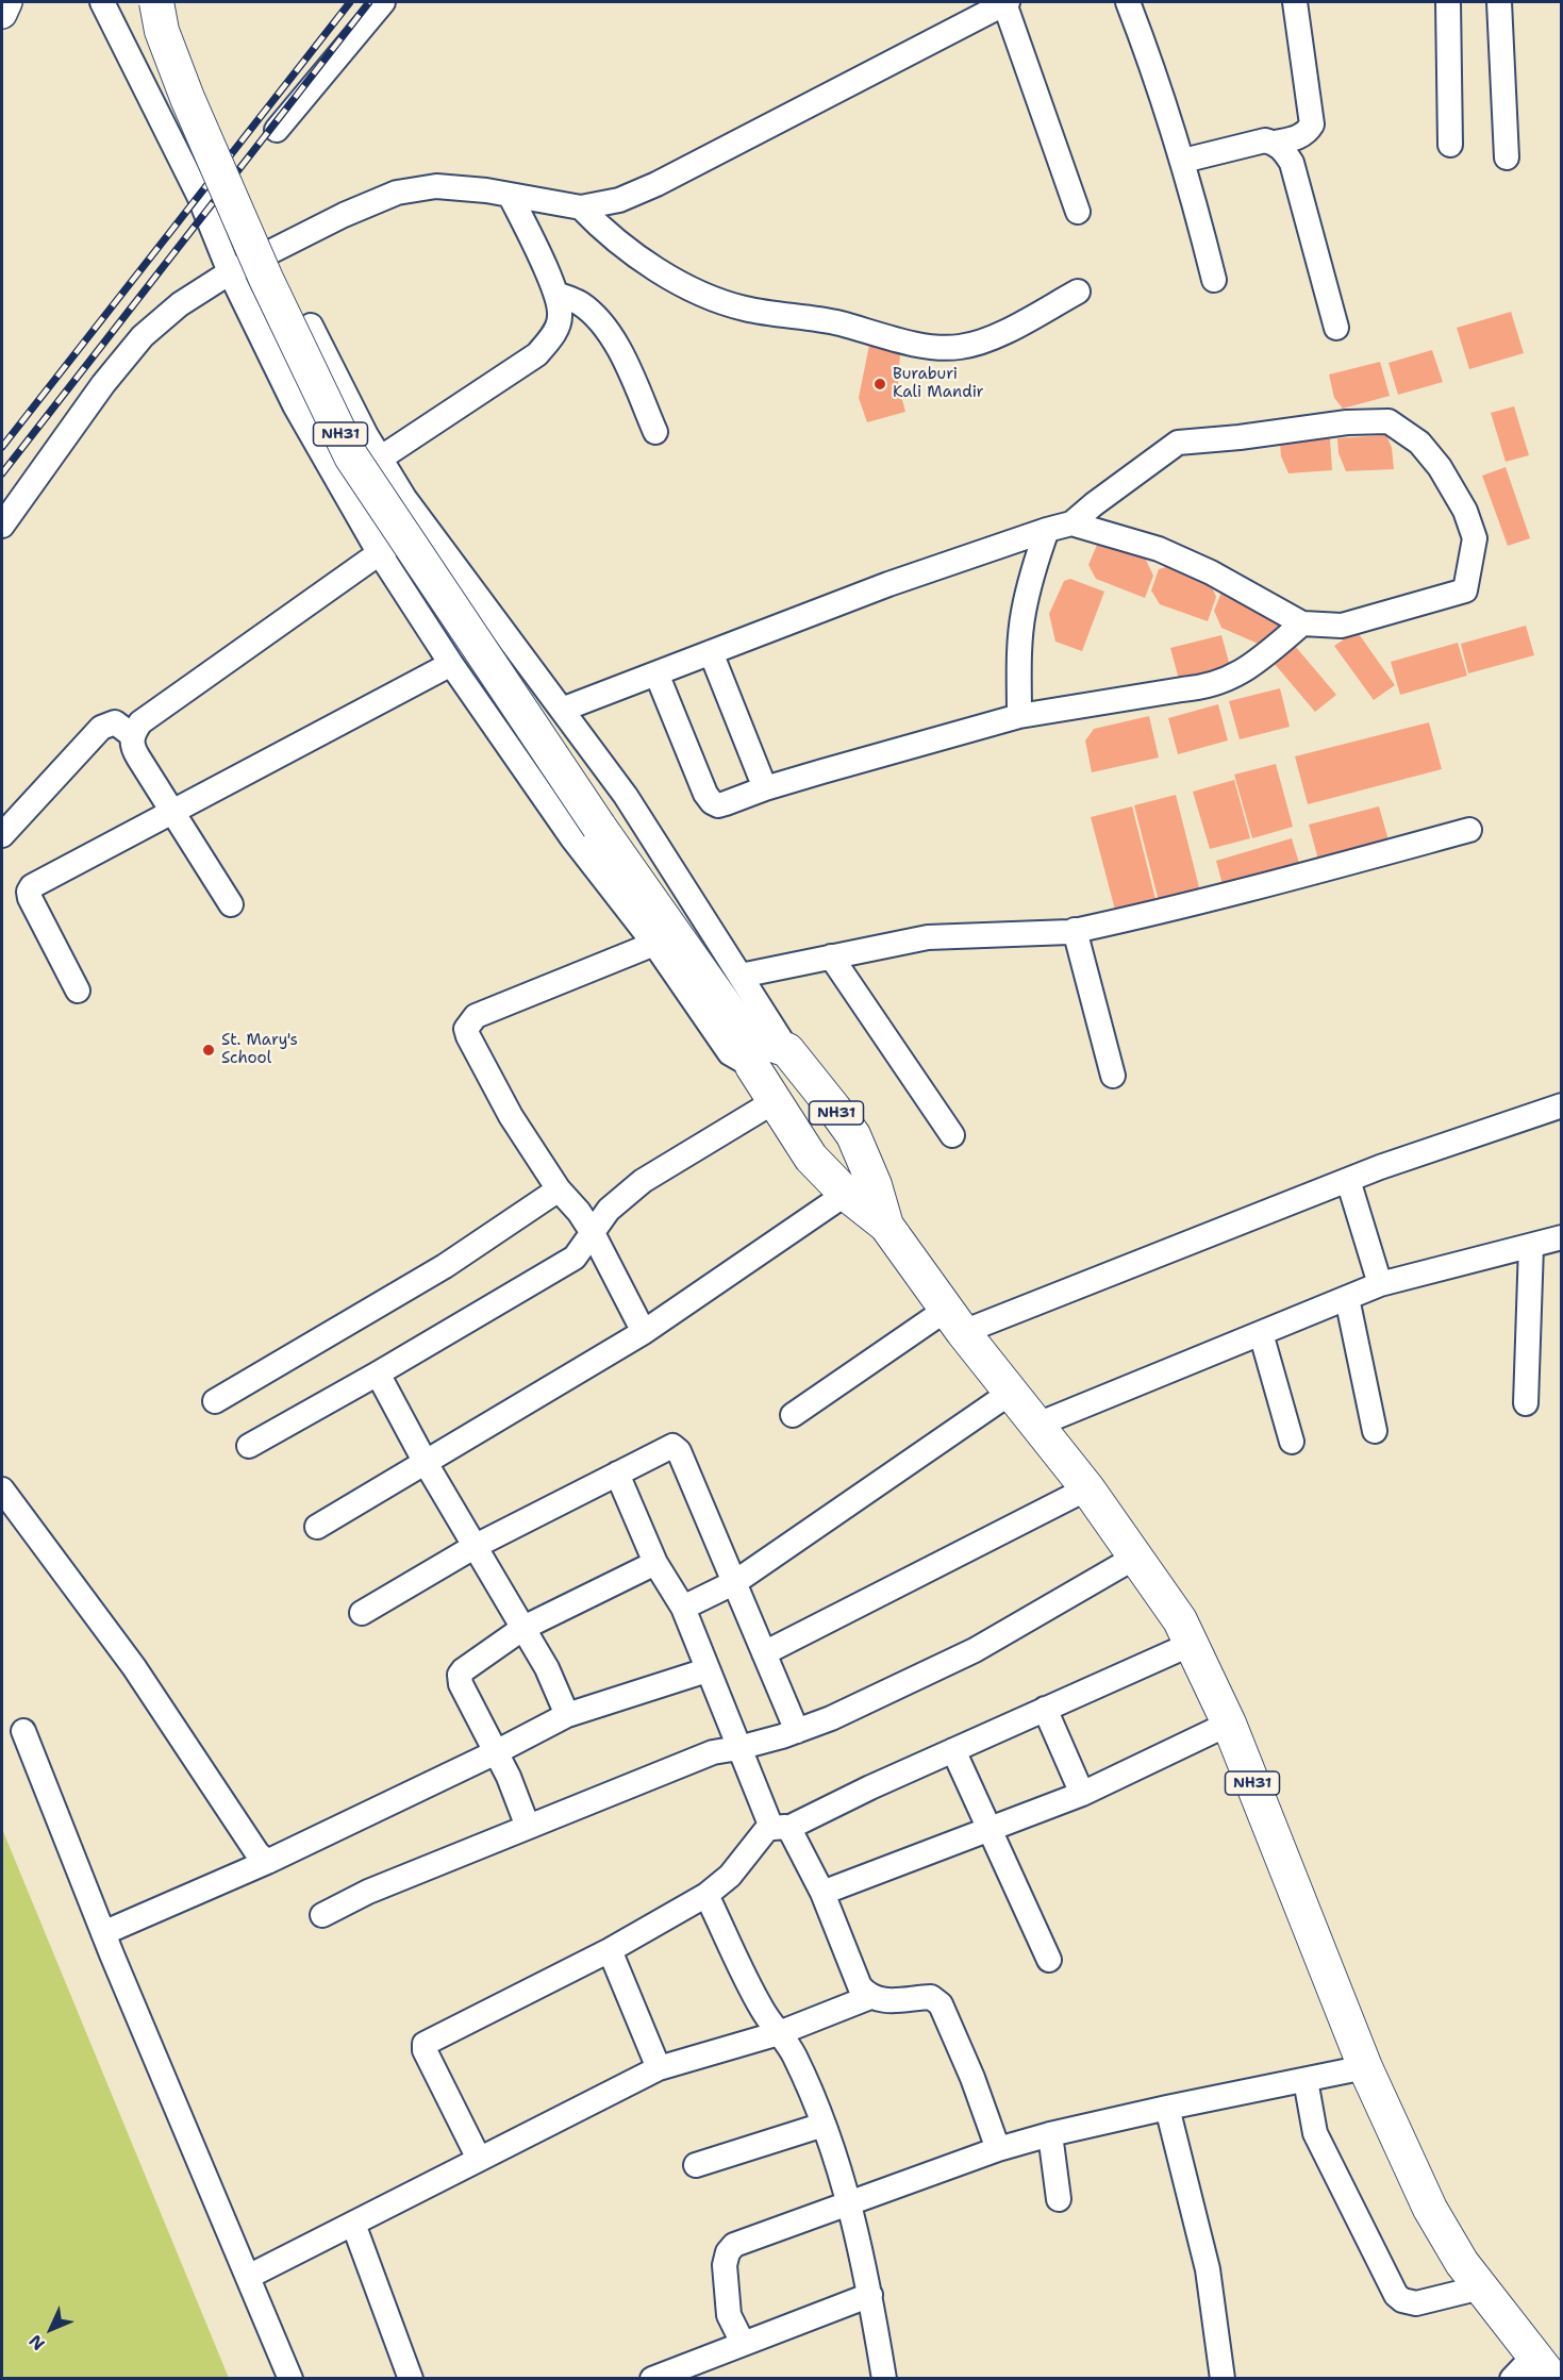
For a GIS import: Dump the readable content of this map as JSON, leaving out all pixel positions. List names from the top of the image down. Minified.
{"streets":{"highway":["NH31"]},"places":["Buraburi Kali Mandir","St. Mary's School"],"north":"bottom left"}
